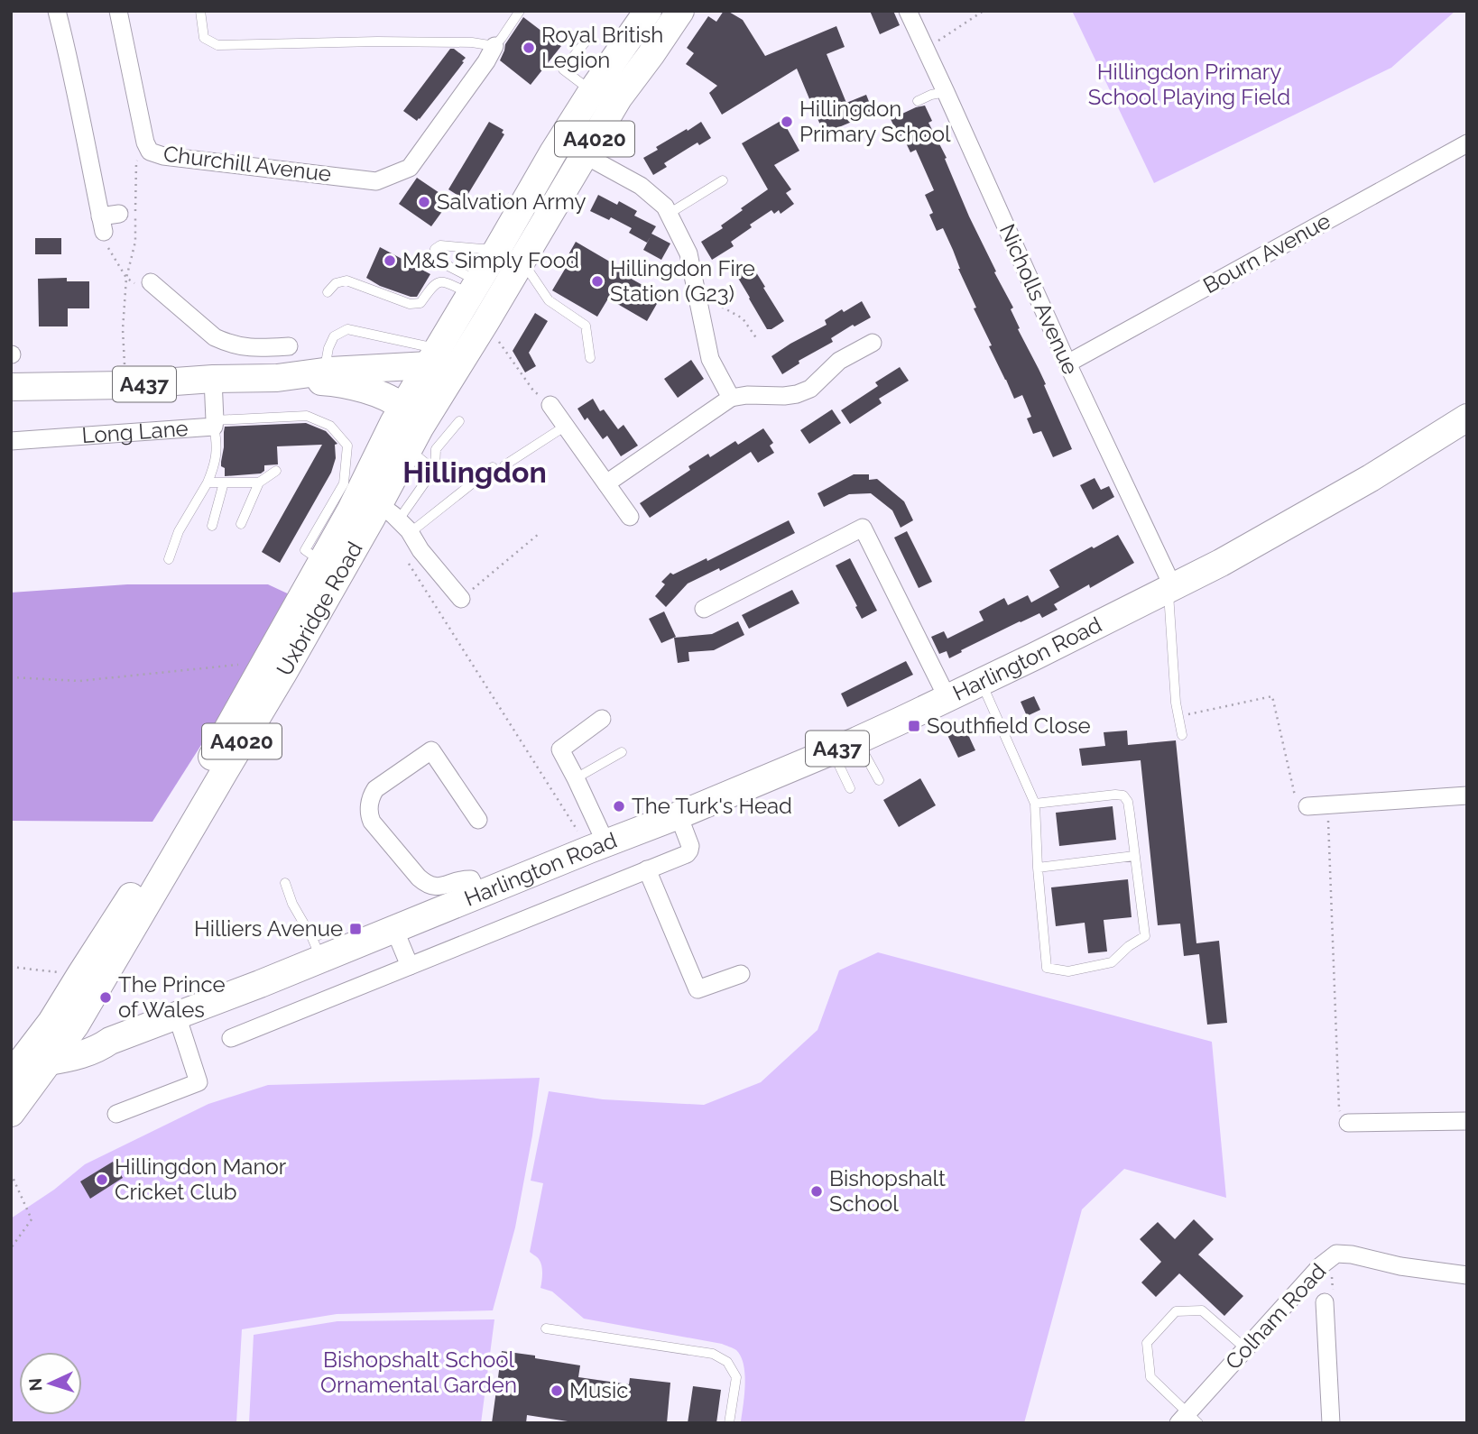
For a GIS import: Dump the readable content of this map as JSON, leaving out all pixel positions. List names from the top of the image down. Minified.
{"streets":{"main road":["A4020","A437","Uxbridge Road","Harlington Road"],"street":["Churchill Avenue","Bourn Avenue","Nicholls Avenue","Long Lane","Colham Road"]},"crossings":[["Bourn Avenue","Nicholls Avenue"],["Nicholls Avenue","Harlington Road"],["A437","Long Lane"],["A437","Uxbridge Road"],["Uxbridge Road","Harlington Road"]],"districts":["Hillingdon"],"parks":["Hillingdon Primary School Playing Field","Bishopshalt School Ornamental Garden"],"places":{"other":["Royal British Legion","Hillingdon Primary School","Salvation Army","M&S Simply Food","Hillingdon Fire Station (G23)","The Turk's Head","The Prince of Wales","Hillingdon Manor Cricket Club","Bishopshalt School","Music"],"transit":["Southfield Close","Hilliers Avenue"]},"north":"left"}
